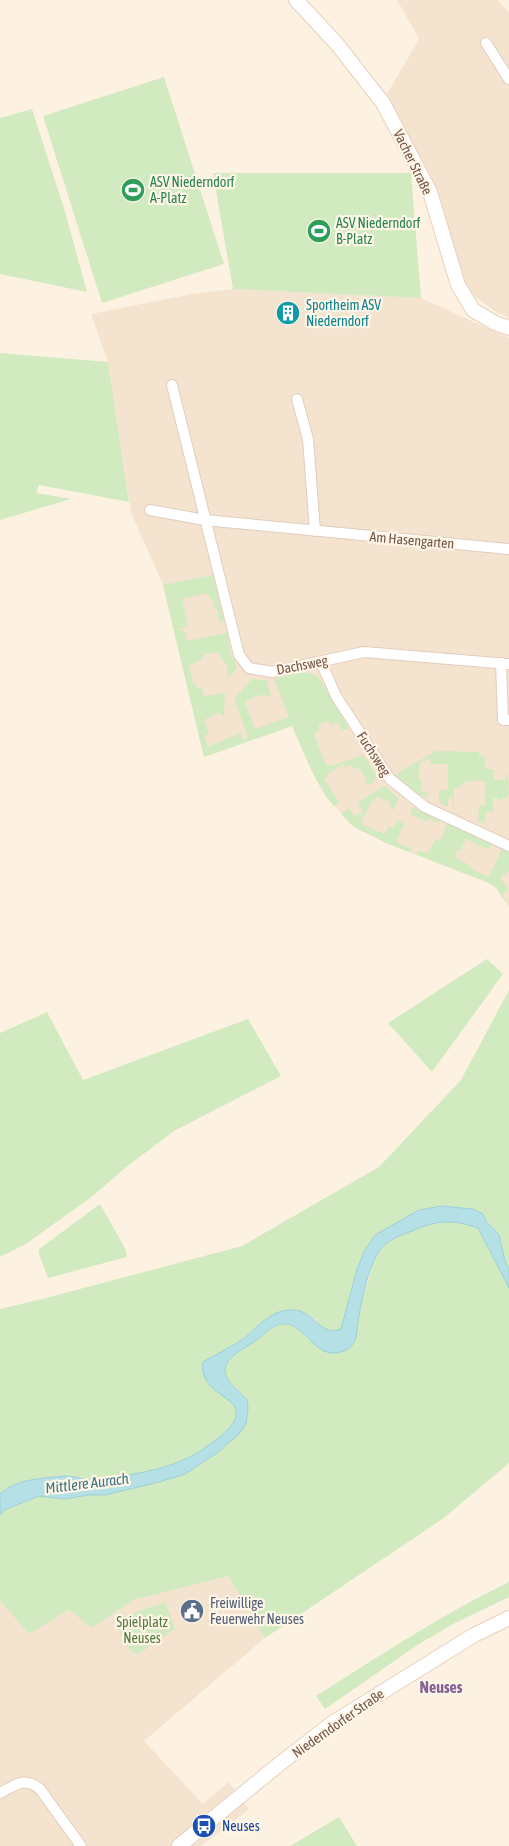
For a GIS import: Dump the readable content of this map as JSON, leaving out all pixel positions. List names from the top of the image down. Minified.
{"streets":{"main road":["Vacher Straße","Niederndorfer Straße"],"street":["Am Hasengarten","Dachsweg","Fuchsweg"]},"crossings":[["Am Hasengarten","Dachsweg"],["Dachsweg","Fuchsweg"]],"districts":["Neuses"],"water":["Mittlere Aurach"],"parks":["Spielplatz Neuses"],"places":{"sports":["ASV Niederndorf A-Platz","ASV Niederndorf B-Platz"],"building":["Sportheim ASV Niederndorf"],"public building":["Freiwillige Feuerwehr Neuses"],"bus stop":["Neuses"]}}
